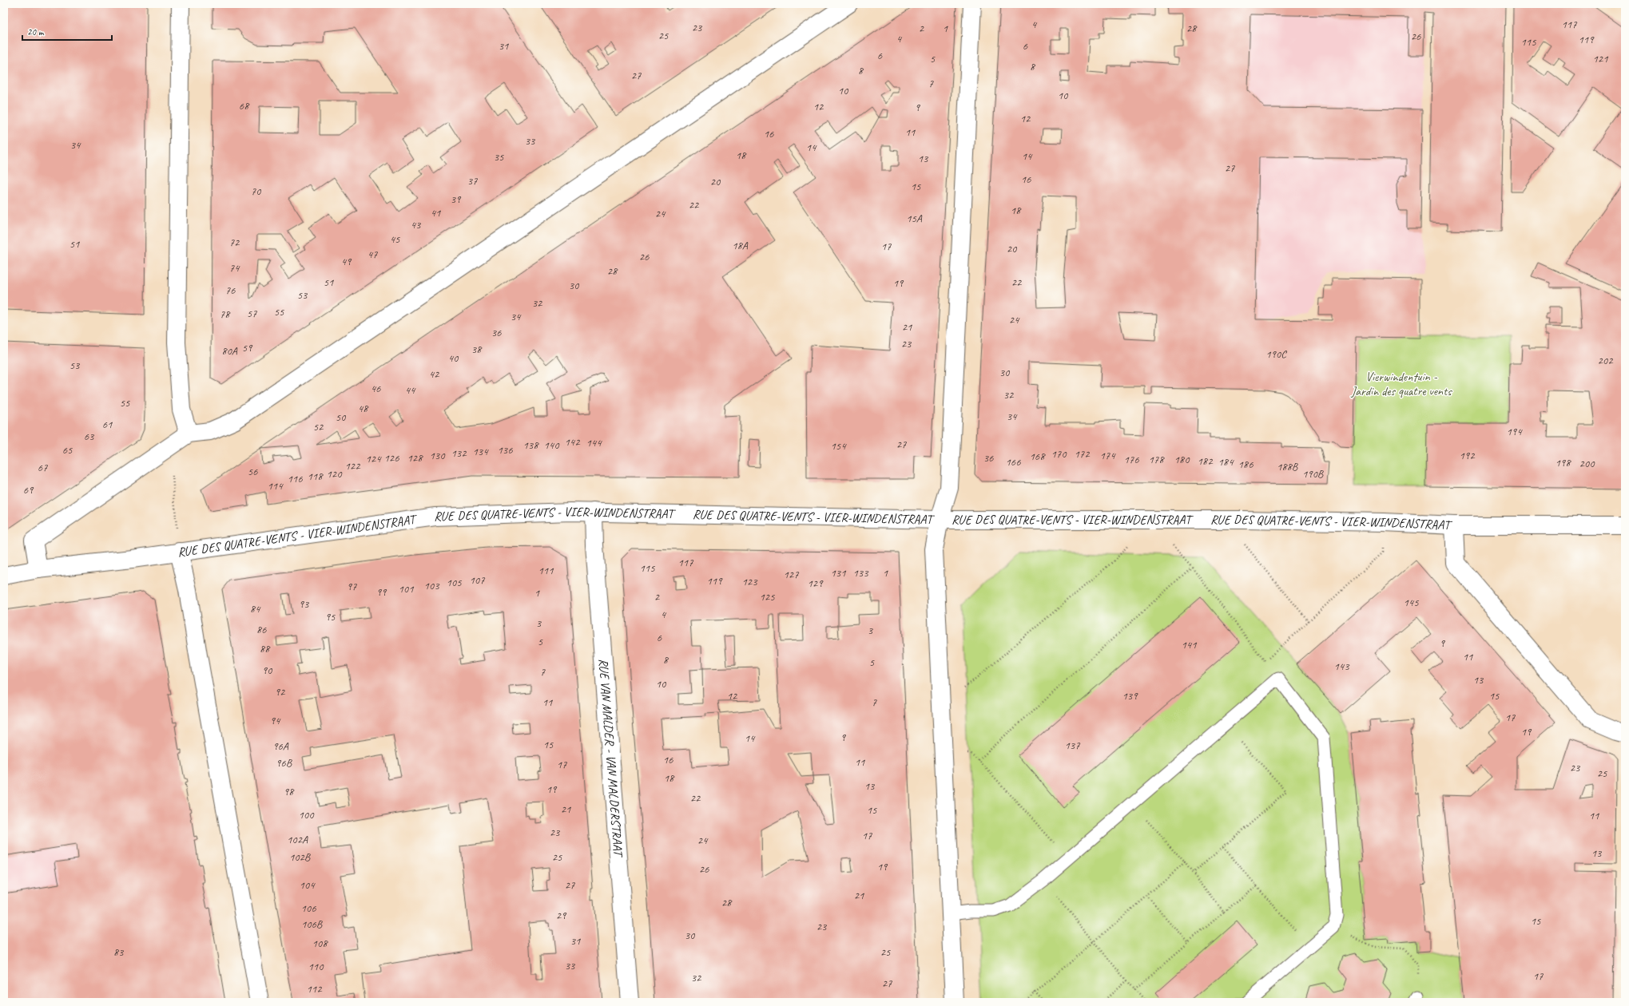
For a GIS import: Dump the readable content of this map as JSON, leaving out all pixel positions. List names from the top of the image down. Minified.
{"streets":{"street":["RUE DES QUATRE-VENTS - VIER-WINDENSTRAAT","RUE VAN MALDER - VAN MALDERSTRAAT"]},"crossings":[["RUE DES QUATRE-VENTS - VIER-WINDENSTRAAT","RUE VAN MALDER - VAN MALDERSTRAAT"]],"parks":["Vierwindentuin - Jardin des quatre vents"],"house_numbers":["4","117","23","2","1","28","25","26","4","119","115","31","6","6","5","121","8","8","27","7","10","10","68","12","9","12","11","16","33","34","14","18","14","35","13","27","16","37","20","15","70","39","22","18","41","24","15A","43","45","72","51","18A","17","20","47","26","49","74","28","51","22","19","30","76","53","32","55","57","78","34","24","21","36","23","59","38","80A","190C","40","202","53","30","42","46","44","32","55","48","34","50","61","52","194","63","142","144","27","138","140","154","65","136","134","132","170","172","130","174","192","168","126","128","36","124","176","178","180","182","166","184","198","200","186","122","188B","67","56","120","190B","118","116","114","69","117","115","111","131","133","1","127","107","119","123","105","129","103","97","101","99","1","2","125","145","93","84","4","95","3","86","3","6","5","9","141","88","11","8","5","143","90","7","13","10","92","12","139","15","11","7","17","94","19","9","14","15","137","96A","16","11","96B","17","23","25","18","13","19","98","22","21","15","100","11","23","17","102A","24","13","102B","25","19","26","104","27","21","28","106","29","15","106B","23","30","31","108","83","25","33","110","17","32","27","112"],"scale_bar":"20 m"}
